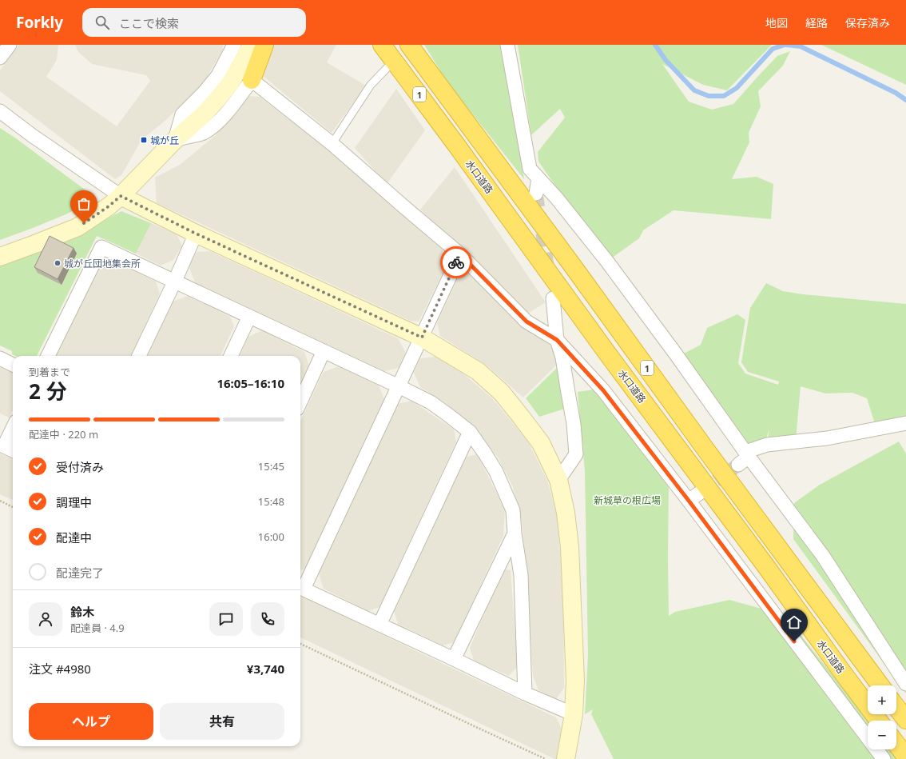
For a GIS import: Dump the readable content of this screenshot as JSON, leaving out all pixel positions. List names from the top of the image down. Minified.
{"streets":{"highway":["1","水口道路"]},"parks":["新城草の根広場"],"places":{"transit":["城が丘"],"other":["城が丘団地集会所"]},"page":{"header":"Forkly","search":"ここで検索","nav":["地図","経路","保存済み"],"heading":["2 分","到着まで","16:05–16:10"],"panel":["鈴木","配達員 · 4.9","注文 #4980","¥3,740"],"bar":"配達中 · 220 m","list":[["受付済み","15:45"],["調理中","15:48"],["配達中","16:00"],"配達完了"],"map_buttons":["+","−"],"buttons":["ヘルプ","共有"]}}
